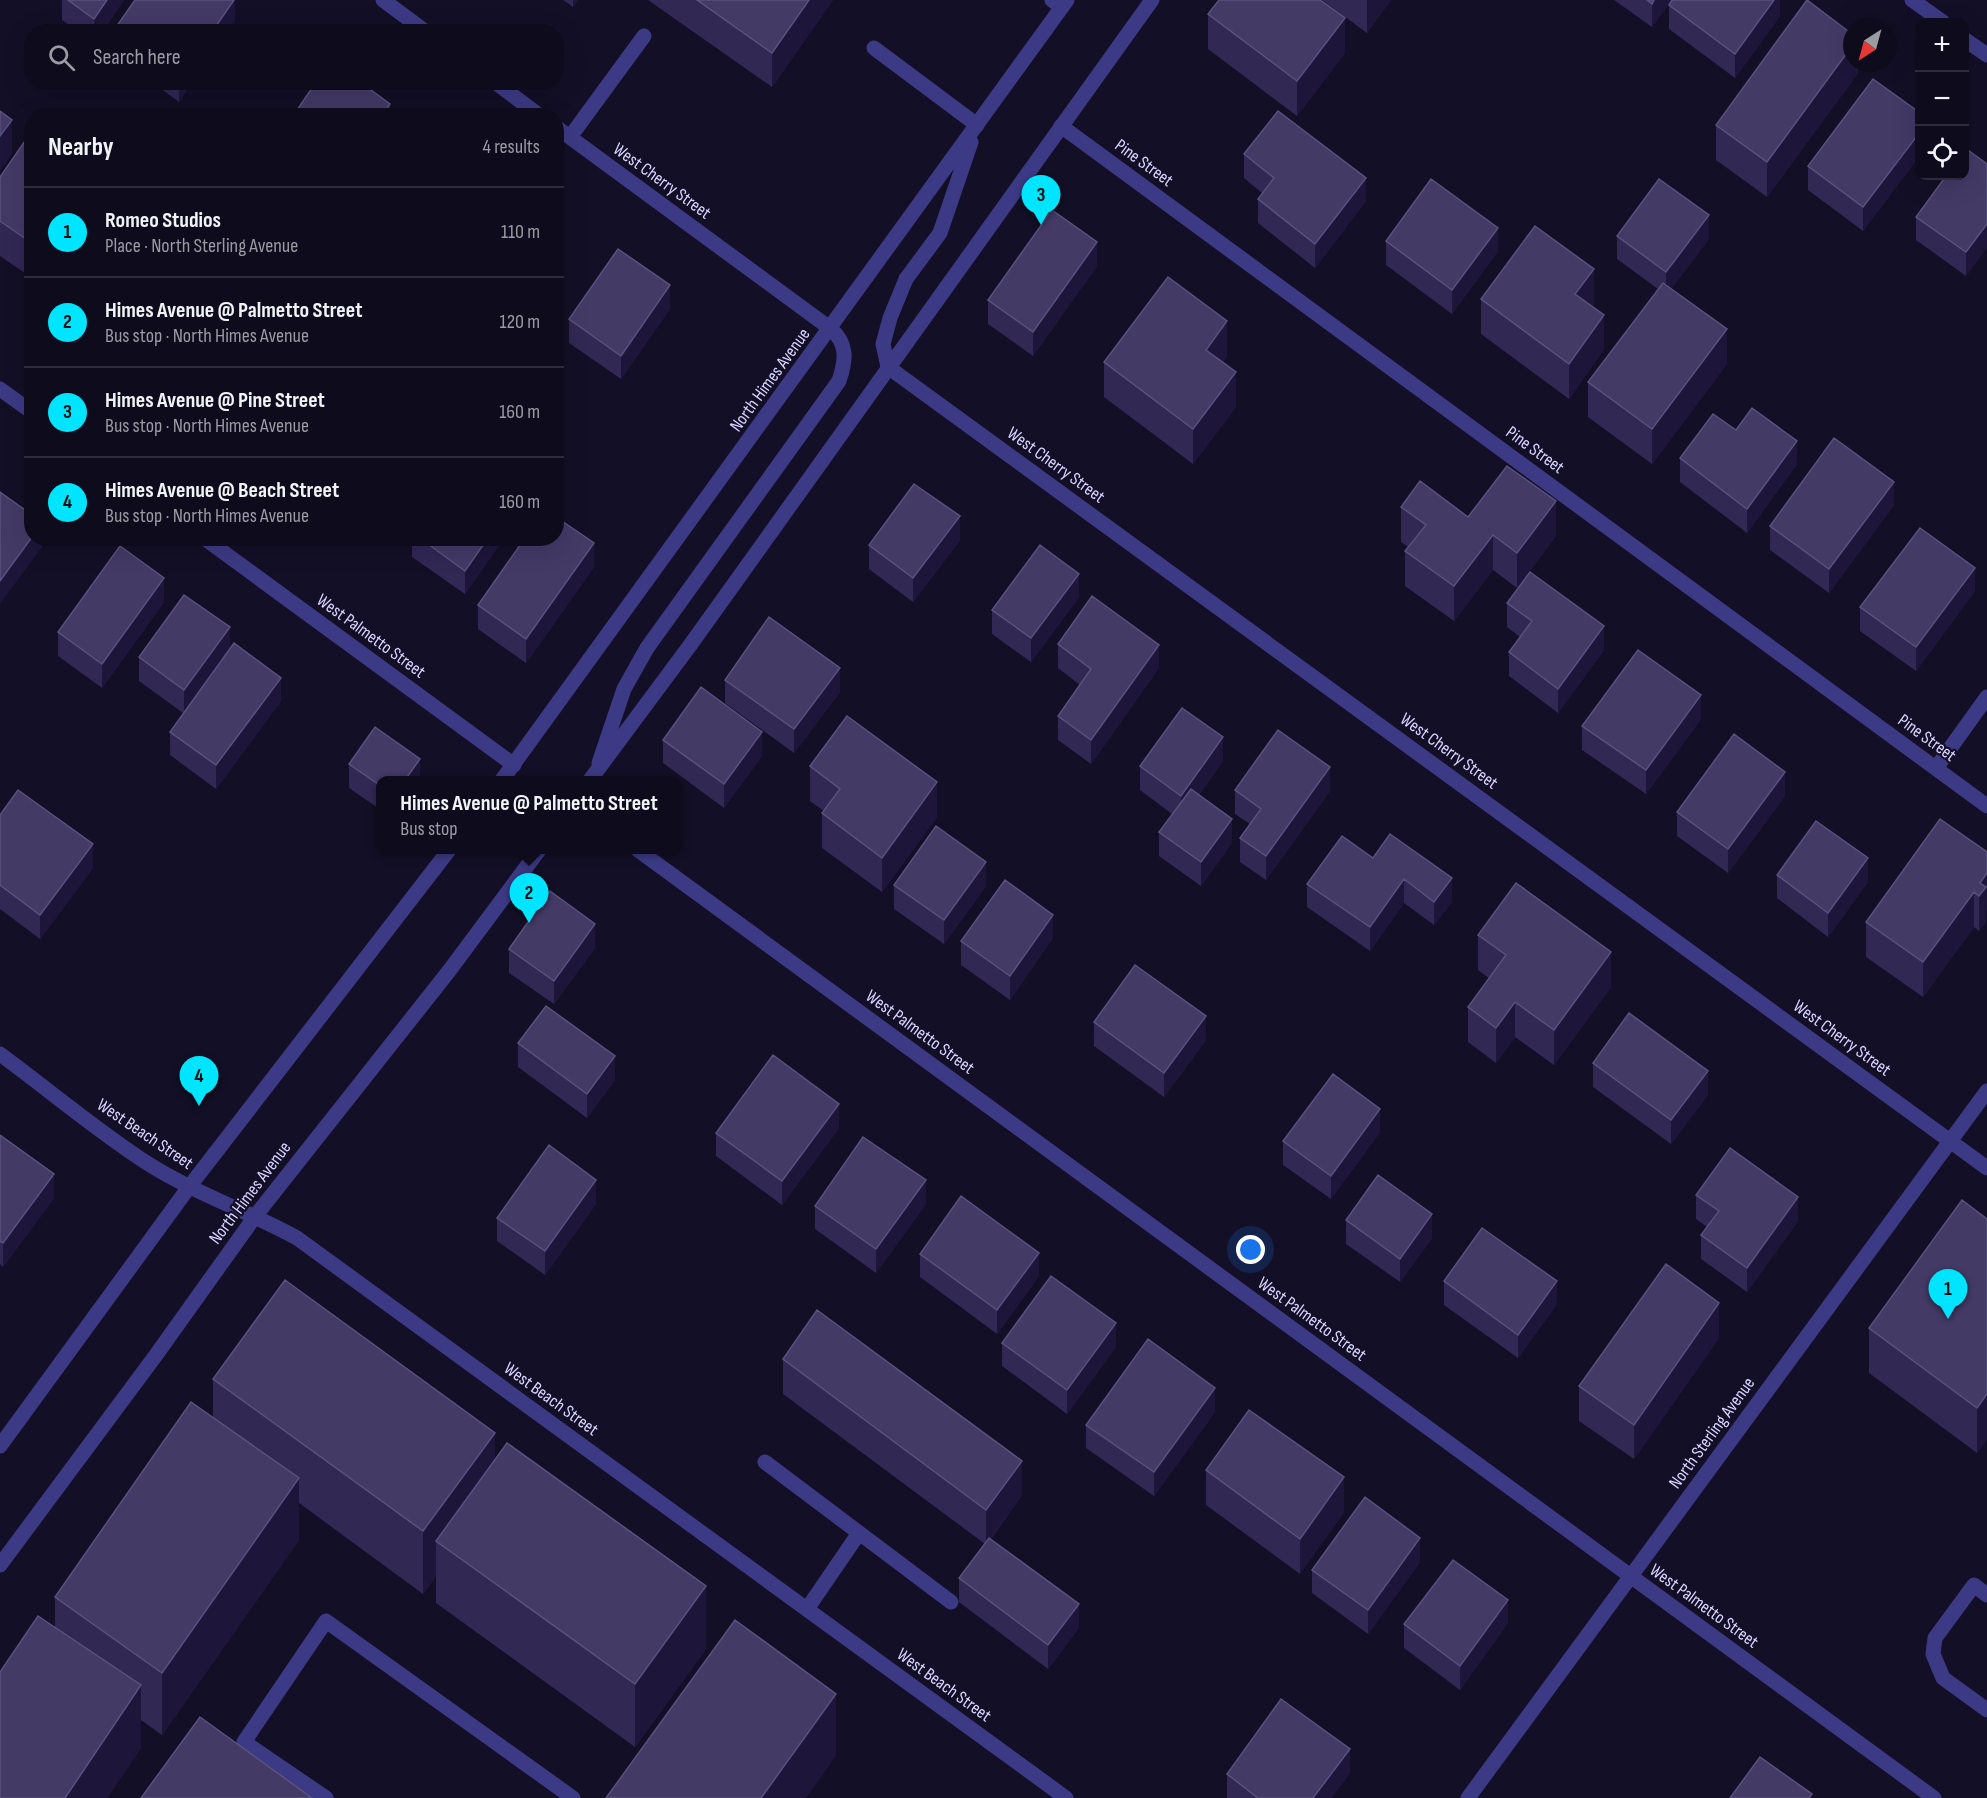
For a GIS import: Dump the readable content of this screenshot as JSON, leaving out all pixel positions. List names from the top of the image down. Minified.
{"streets":{"street":["Pine Street","West Cherry Street","North Himes Avenue","West Palmetto Street","West Beach Street","North Sterling Avenue"]},"crossings":[["West Cherry Street","North Himes Avenue"],["West Cherry Street","North Sterling Avenue"],["North Himes Avenue","West Palmetto Street"],["North Himes Avenue","West Beach Street"],["West Palmetto Street","North Sterling Avenue"]],"north":"bottom left","page":{"map_buttons":["+","−"],"search":"Search here","heading":["Nearby","4 results"],"pins":["3","2","4","1"],"list":[{"mark":"1","name":"Romeo Studios","note":"Place · North Sterling Avenue","value":"110 m"},{"mark":"2","name":"Himes Avenue @ Palmetto Street","note":"Bus stop · North Himes Avenue","value":"120 m"},{"mark":"3","name":"Himes Avenue @ Pine Street","note":"Bus stop · North Himes Avenue","value":"160 m"},{"mark":"4","name":"Himes Avenue @ Beach Street","note":"Bus stop · North Himes Avenue","value":"160 m"}],"popup":["Himes Avenue @ Palmetto Street","Bus stop"]}}
